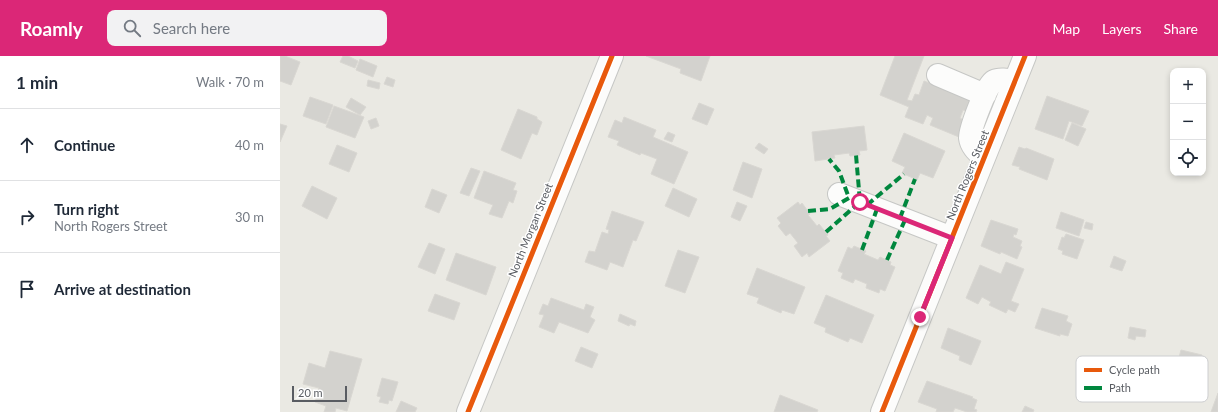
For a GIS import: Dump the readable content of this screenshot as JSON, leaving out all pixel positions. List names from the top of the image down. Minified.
{"streets":{"street":["North Rogers Street","North Morgan Street"]},"legend":["Cycle path","Path"],"scale_bar":"20 m","page":{"header":"Roamly","search":"Search here","nav":["Map","Layers","Share"],"heading":["1 min","Walk · 70 m"],"map_buttons":["+","−"],"list":[["Continue","40 m"],["Turn right","North Rogers Street","30 m"],"Arrive at destination"],"scale":"20 m"}}
